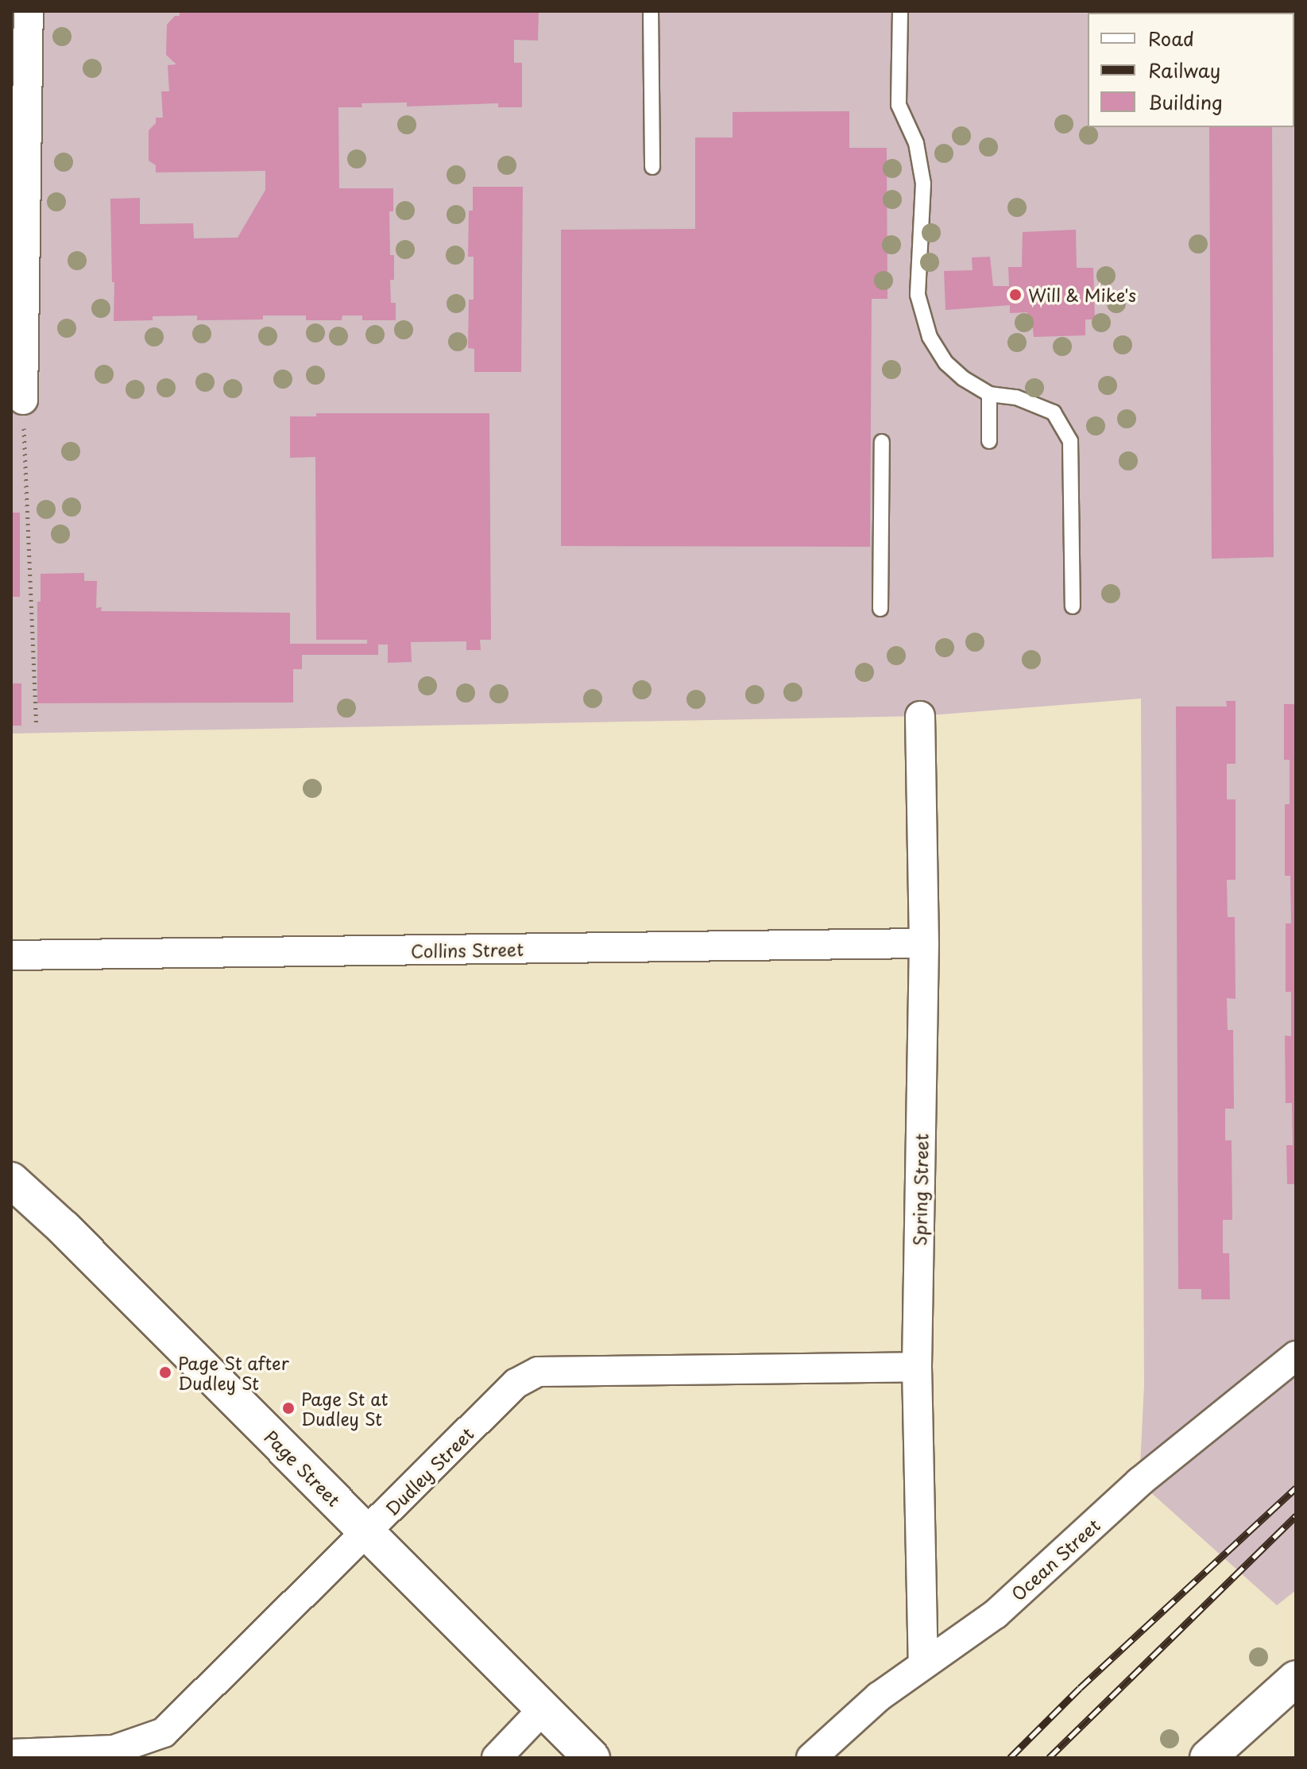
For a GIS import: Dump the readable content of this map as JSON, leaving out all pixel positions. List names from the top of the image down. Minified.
{"streets":{"main road":["Page Street"],"street":["Collins Street","Spring Street","Dudley Street","Ocean Street"]},"crossings":[["Collins Street","Spring Street"],["Spring Street","Dudley Street"],["Spring Street","Ocean Street"],["Page Street","Dudley Street"]],"places":["Will & Mike's","Page St after Dudley St","Page St at Dudley St"],"legend":["Road","Railway","Building"]}
